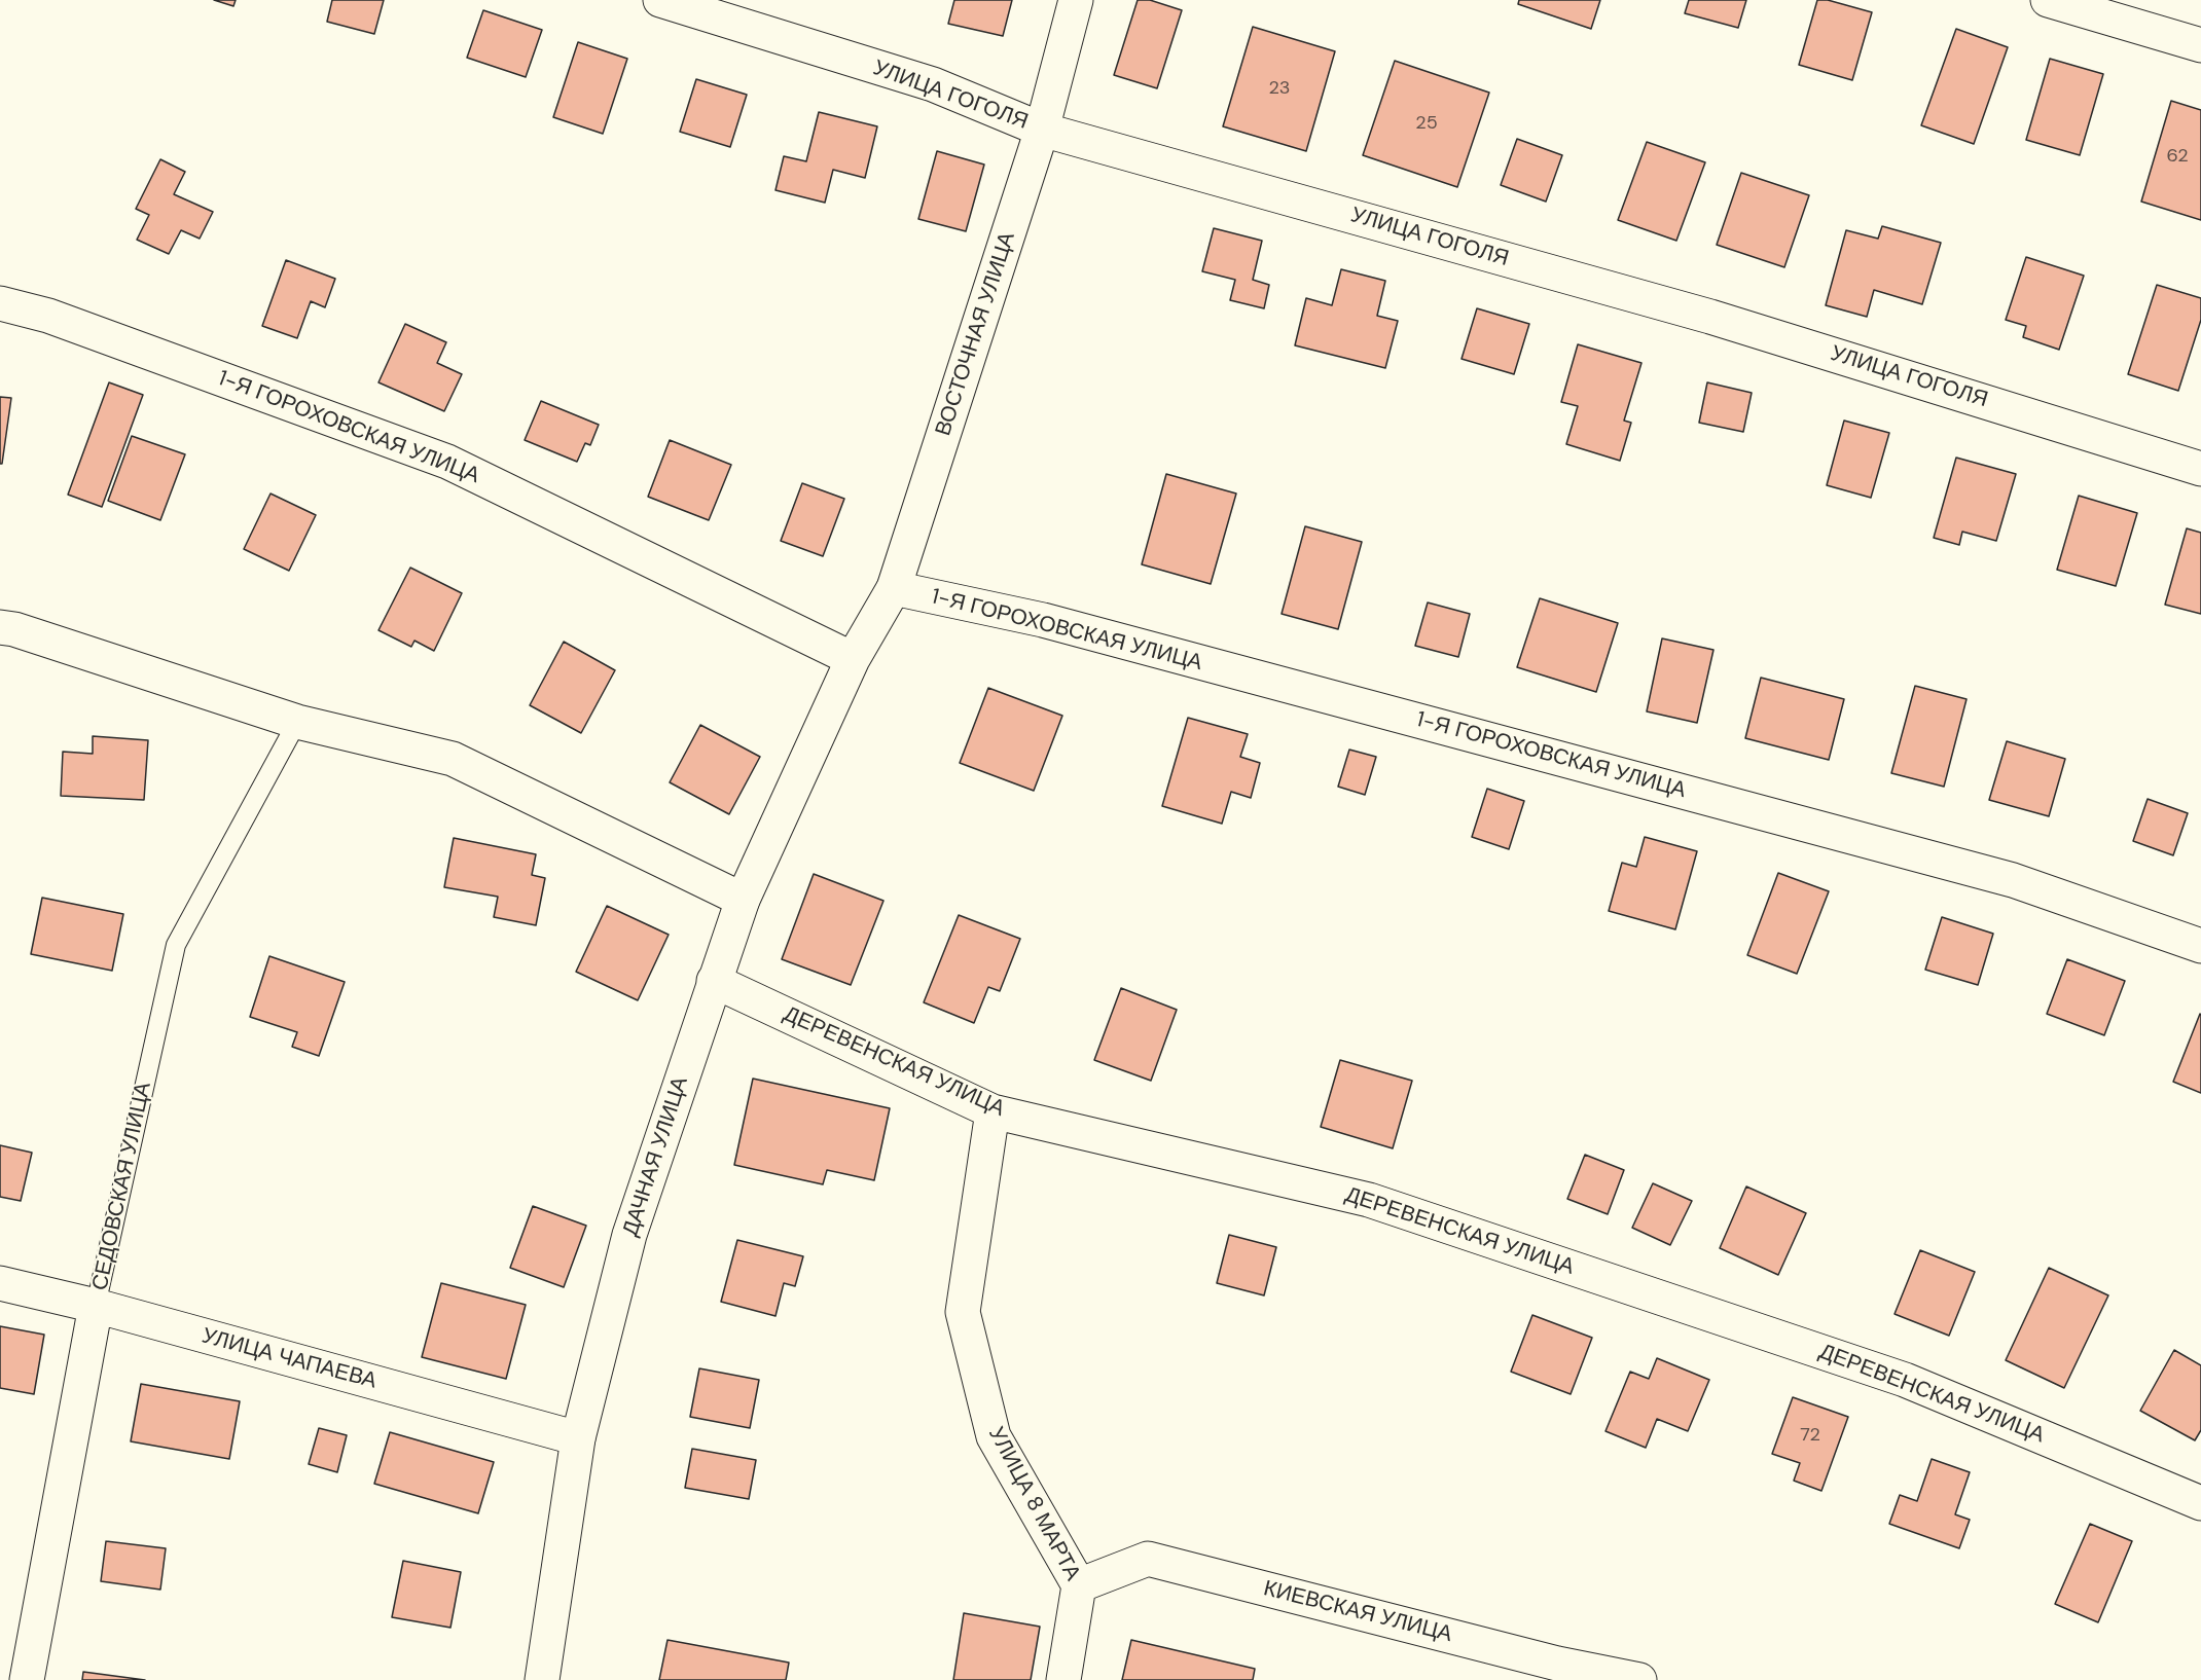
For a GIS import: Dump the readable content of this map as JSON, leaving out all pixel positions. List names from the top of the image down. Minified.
{"streets":{"street":["УЛИЦА ГОГОЛЯ","ВОСТОЧНАЯ УЛИЦА","1-Я ГОРОХОВСКАЯ УЛИЦА","ДЕРЕВЕНСКАЯ УЛИЦА","ДАЧНАЯ УЛИЦА","СЕДОВСКАЯ УЛИЦА","УЛИЦА ЧАПАЕВА","УЛИЦА 8 МАРТА","КИЕВСКАЯ УЛИЦА"]},"crossings":[["УЛИЦА ГОГОЛЯ","ВОСТОЧНАЯ УЛИЦА"],["ВОСТОЧНАЯ УЛИЦА","1-Я ГОРОХОВСКАЯ УЛИЦА"],["ВОСТОЧНАЯ УЛИЦА","ДАЧНАЯ УЛИЦА"],["1-Я ГОРОХОВСКАЯ УЛИЦА","ДАЧНАЯ УЛИЦА"],["ДЕРЕВЕНСКАЯ УЛИЦА","ДАЧНАЯ УЛИЦА"],["ДЕРЕВЕНСКАЯ УЛИЦА","УЛИЦА 8 МАРТА"],["ДАЧНАЯ УЛИЦА","УЛИЦА ЧАПАЕВА"],["СЕДОВСКАЯ УЛИЦА","УЛИЦА ЧАПАЕВА"],["УЛИЦА 8 МАРТА","КИЕВСКАЯ УЛИЦА"]],"house_numbers":["23","25","62","72"]}
